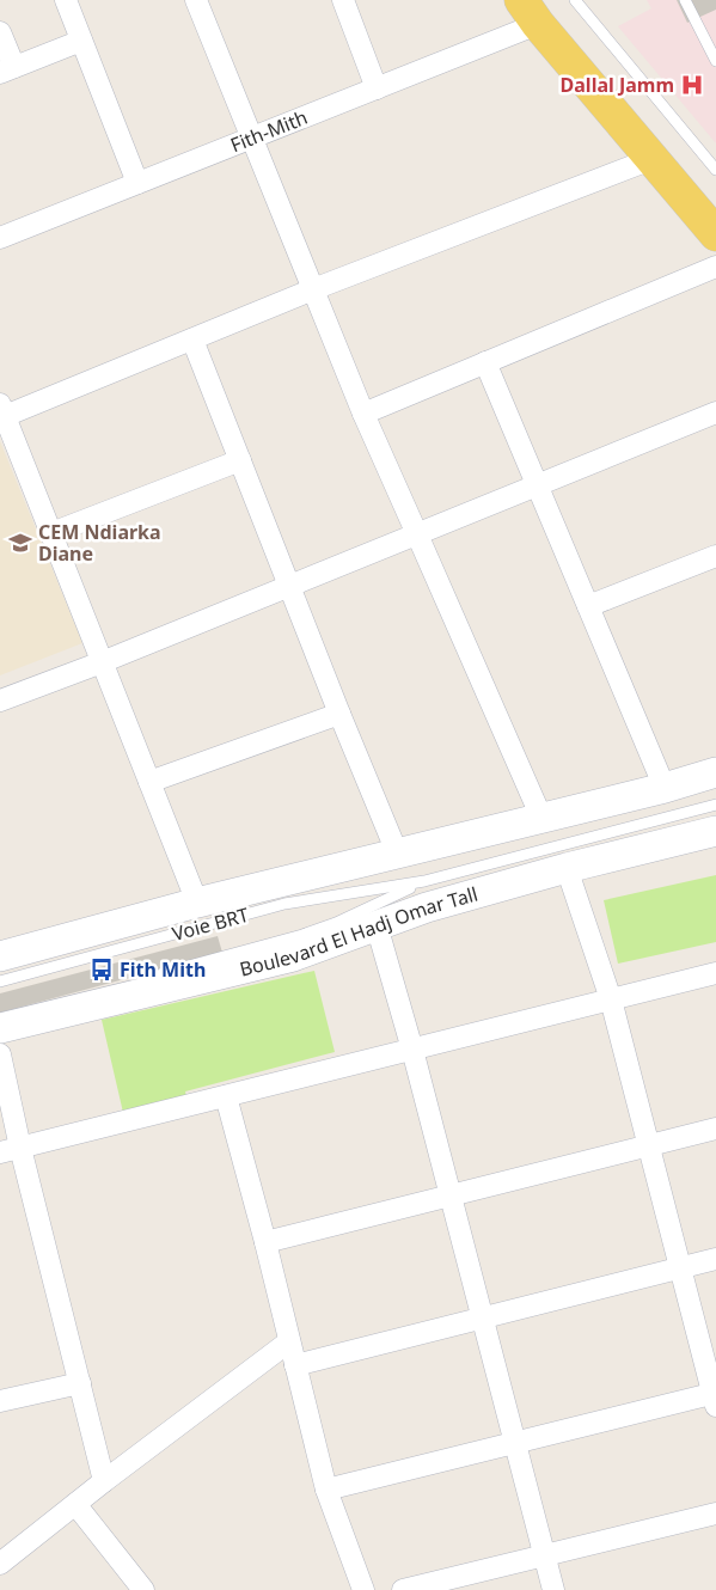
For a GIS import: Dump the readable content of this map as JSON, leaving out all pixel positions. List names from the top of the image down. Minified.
{"streets":{"main road":["Boulevard El Hadj Omar Tall"],"street":["Fith-Mith"],"lane":["Voie BRT"]},"places":{"hospital":["Dallal Jamm"],"school or university":["CEM Ndiarka Diane"],"bus stop":["Fith Mith"]}}
